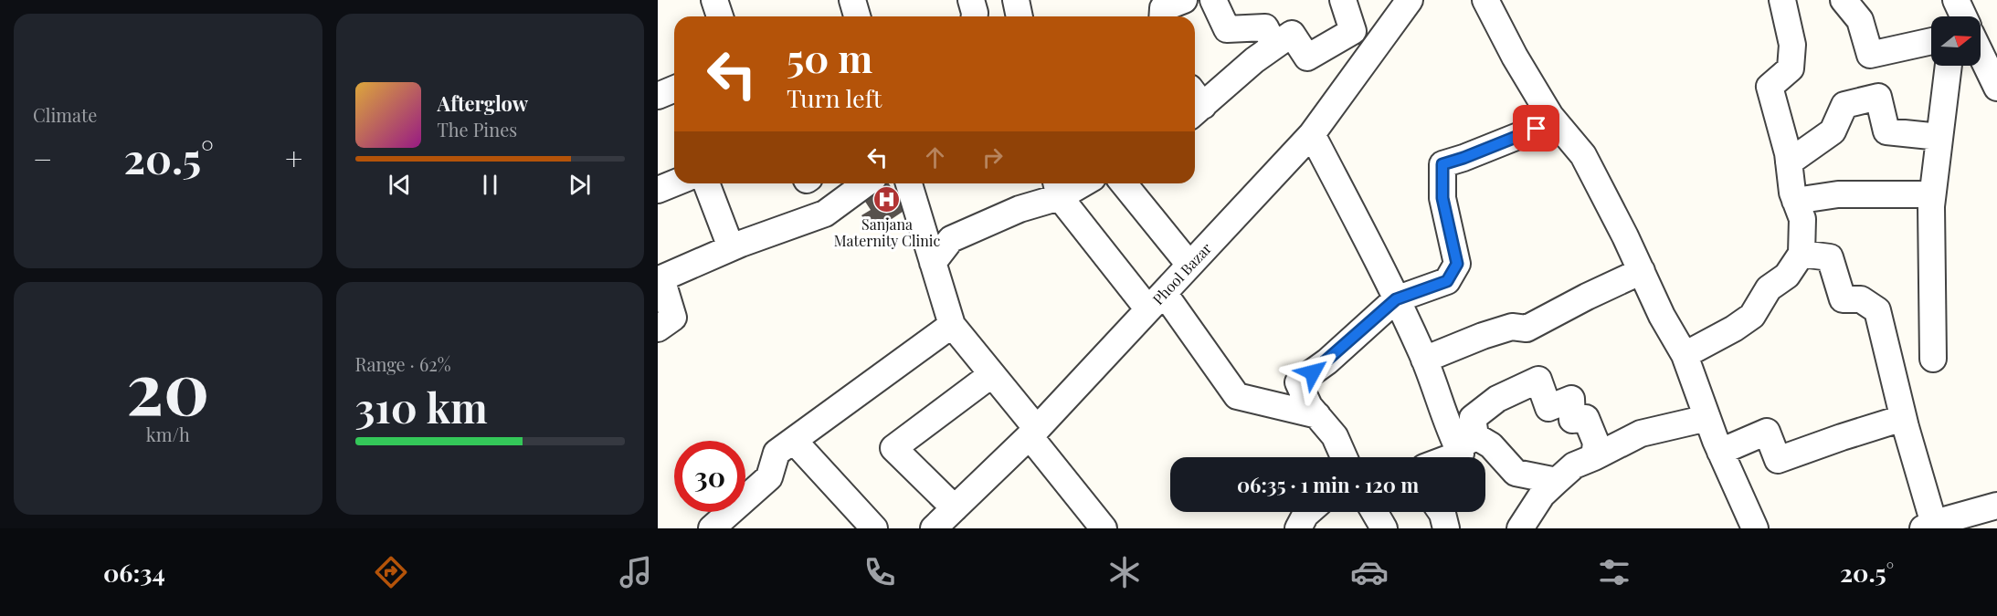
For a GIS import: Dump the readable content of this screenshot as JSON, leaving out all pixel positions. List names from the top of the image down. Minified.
{"streets":{"street":["Phool Bazar"]},"places":{"hospital":["Sanjana Maternity Clinic"]},"north":"right","page":{"tile":["Climate",["20","km/h"],["Range · 62%","310 km"]],"turn":["50 m","Turn left"],"song":["Afterglow","The Pines"],"heat":["−","20.5°","+"],"limit":"30","trip":"06:35 · 1 min · 120 m","tabs":["06:34","20.5°"]}}
